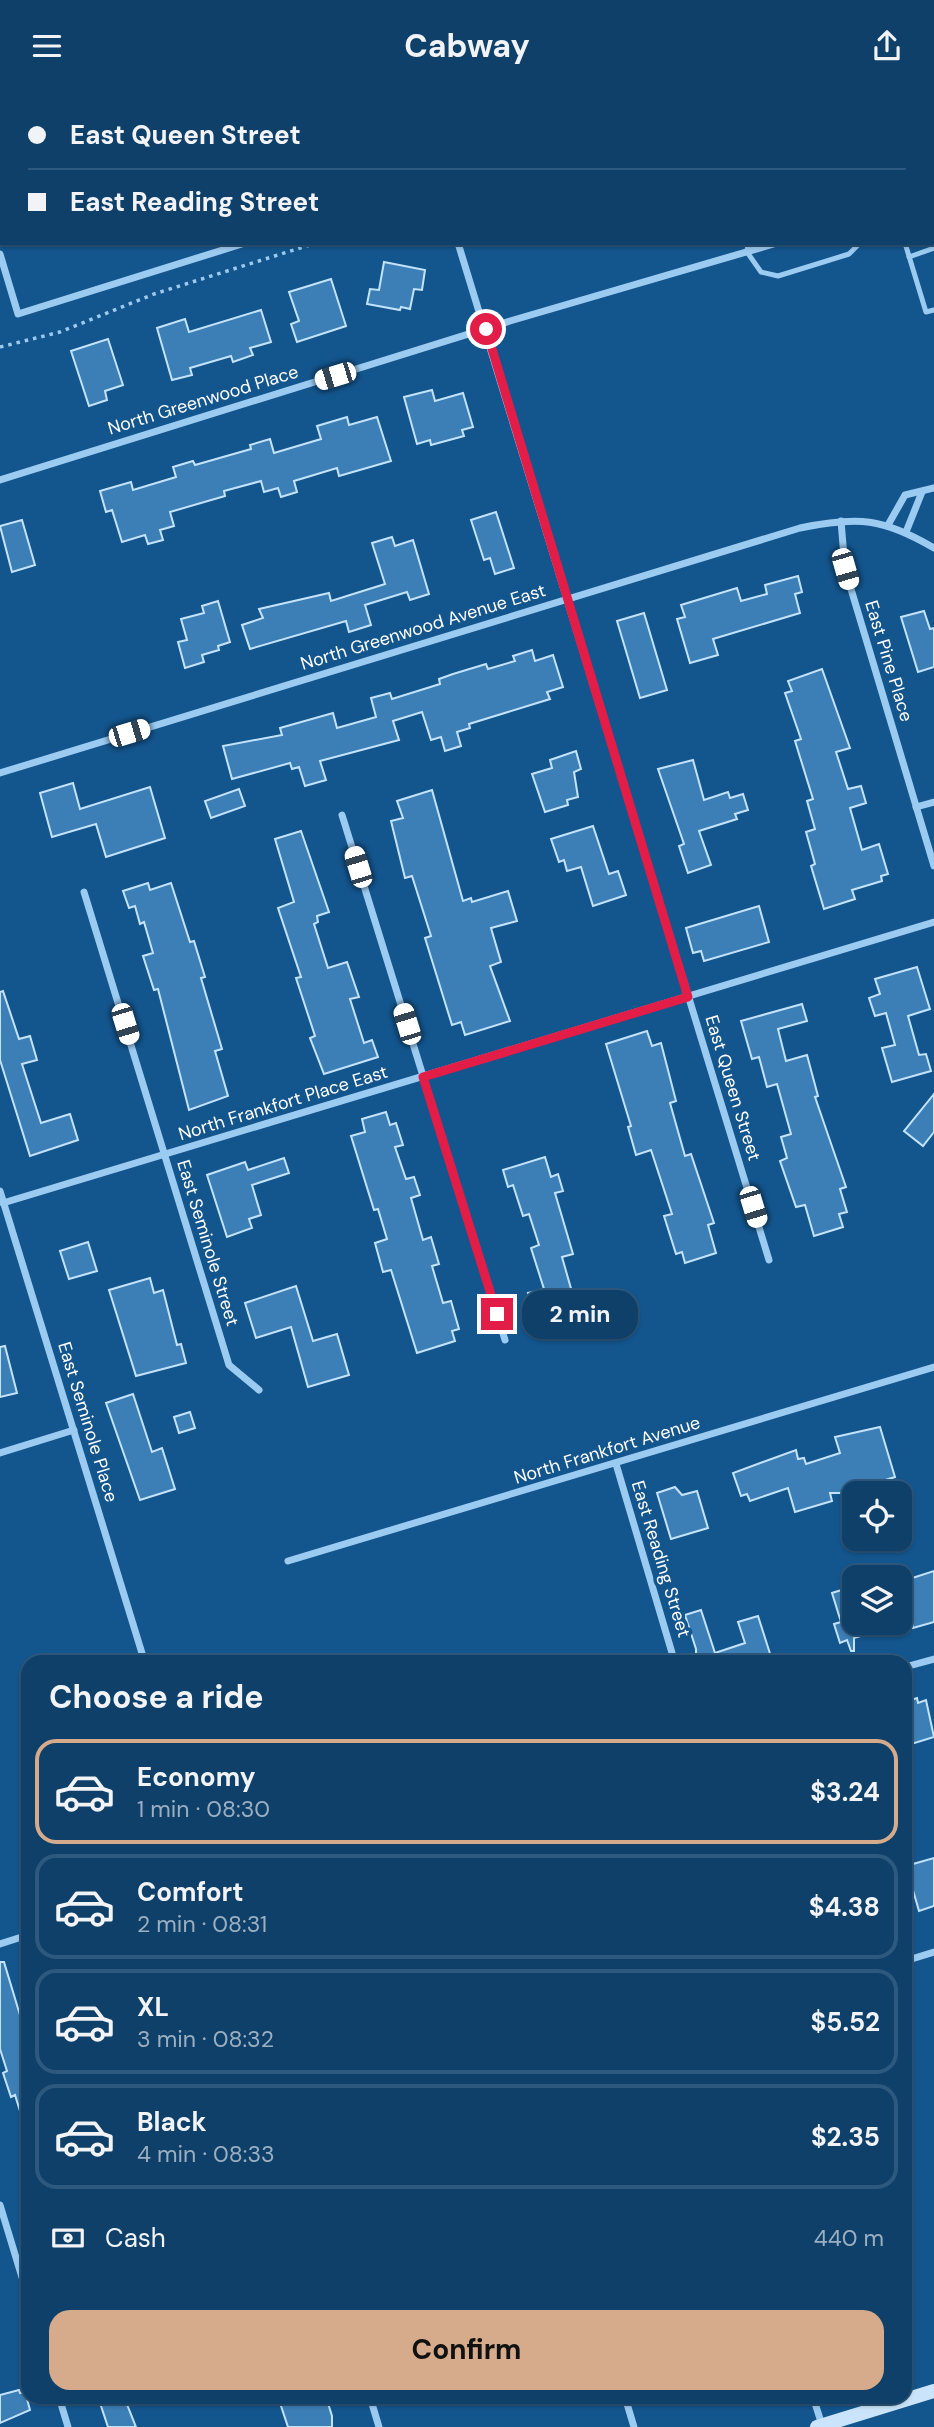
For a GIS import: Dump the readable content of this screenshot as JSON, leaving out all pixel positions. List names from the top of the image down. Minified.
{"streets":{"street":["North Greenwood Place","North Greenwood Avenue East","East Pine Place","East Queen Street","North Frankfort Place East","East Seminole Street","East Seminole Place","North Frankfort Avenue","East Reading Street"]},"crossings":[["North Greenwood Place","East Queen Street"],["North Greenwood Avenue East","East Pine Place"],["North Greenwood Avenue East","East Queen Street"],["East Queen Street","North Frankfort Place East"],["North Frankfort Place East","East Seminole Street"],["North Frankfort Place East","East Seminole Place"],["North Frankfort Avenue","East Reading Street"]],"page":{"header":"Cabway","banner":["East Queen Street","East Reading Street"],"bubble":"2 min","heading":"Choose a ride","list":[{"name":"Economy","note":"1 min · 08:30","value":"$3.24"},{"name":"Comfort","note":"2 min · 08:31","value":"$4.38"},{"name":"XL","note":"3 min · 08:32","value":"$5.52"},{"name":"Black","note":"4 min · 08:33","value":"$2.35"}],"pay":["Cash","440 m"],"buttons":"Confirm"}}
